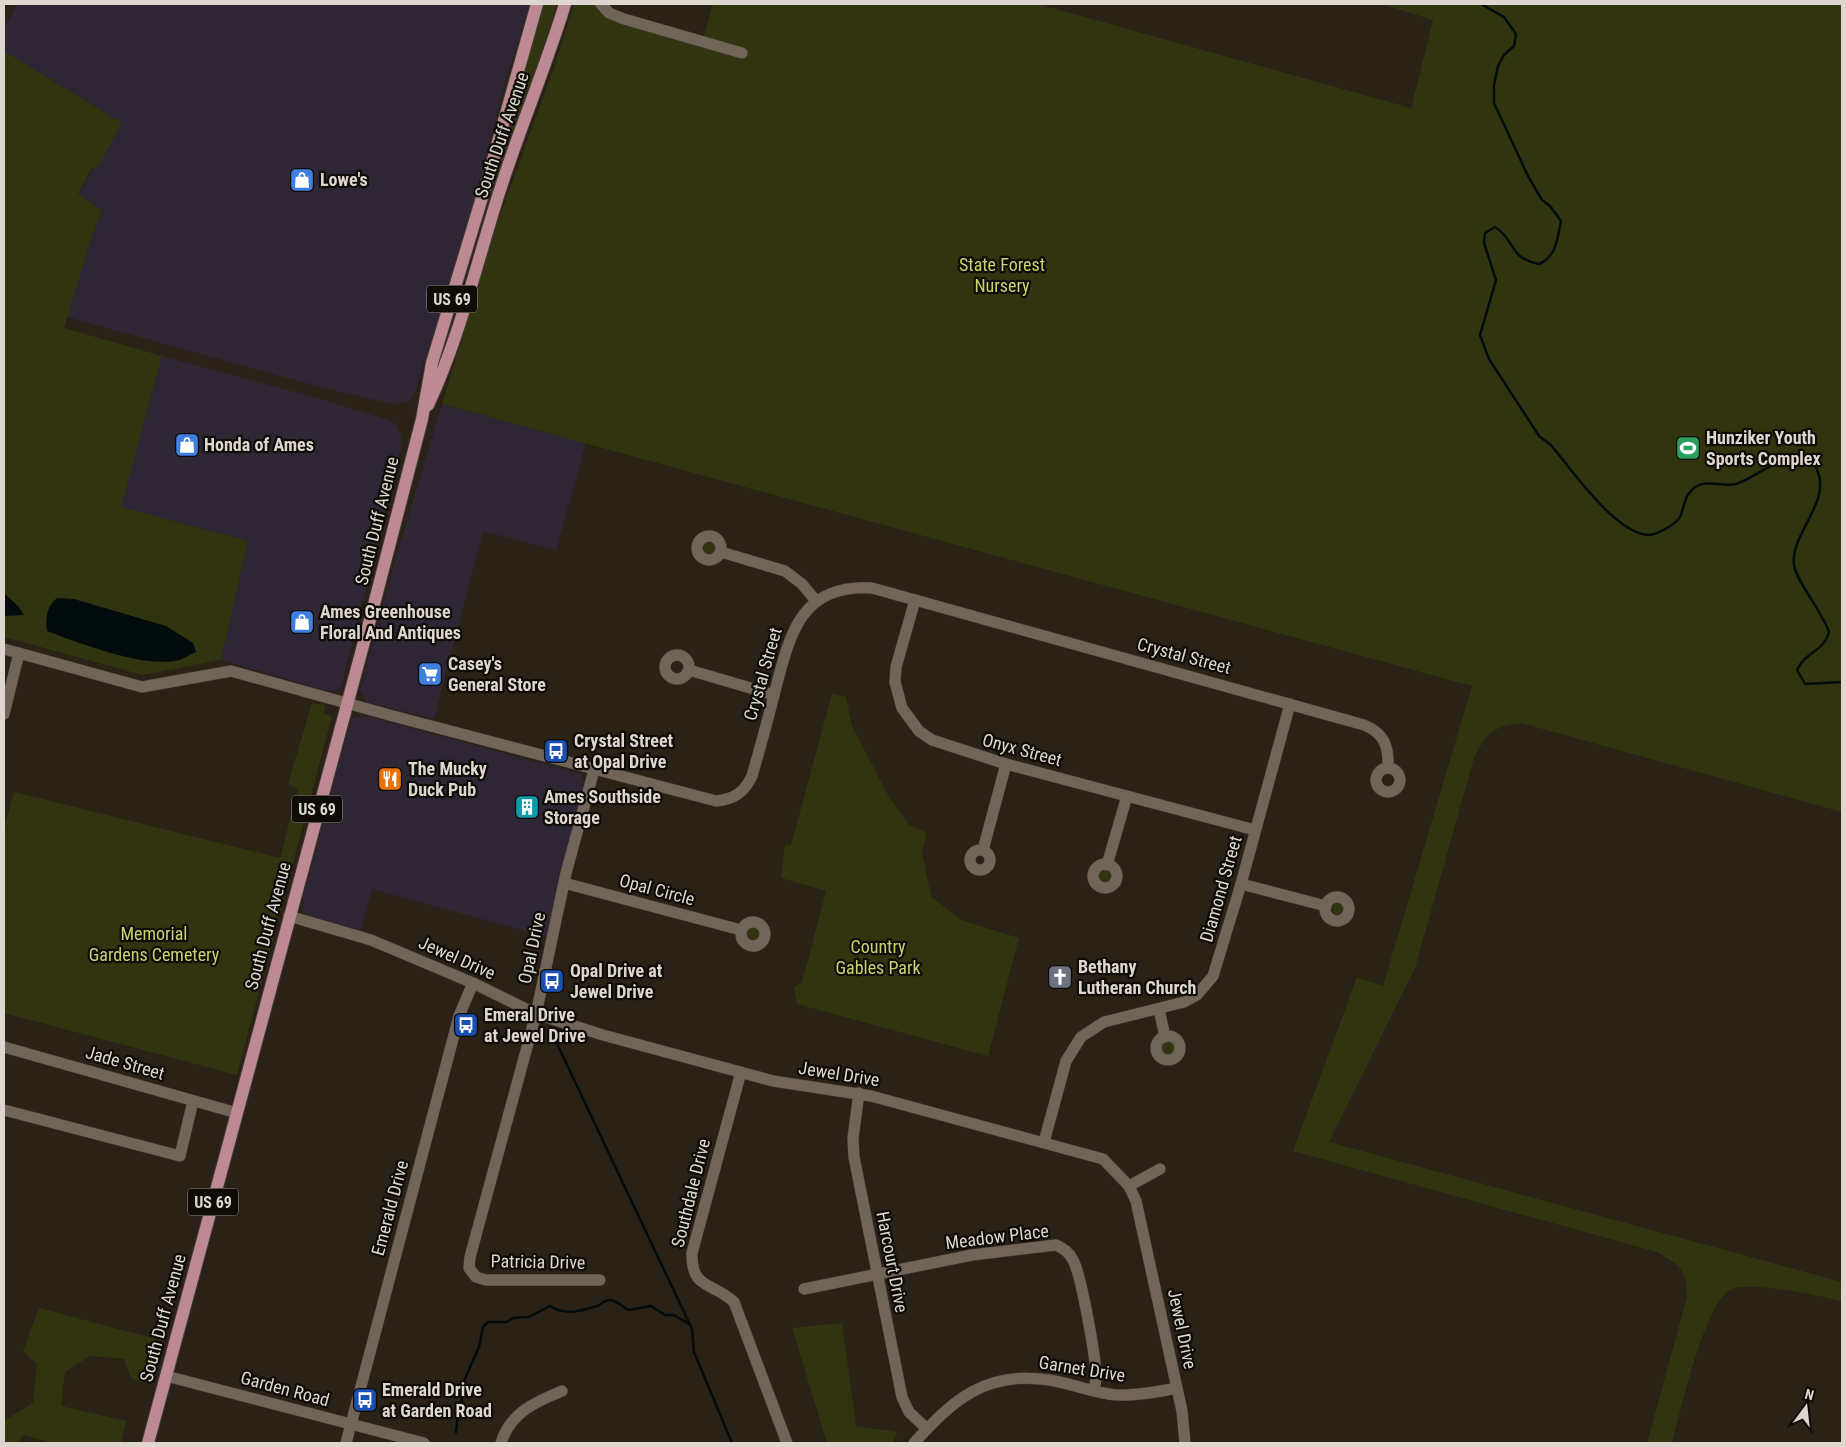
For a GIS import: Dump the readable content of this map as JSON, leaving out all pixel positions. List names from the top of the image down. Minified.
{"streets":{"main road":["South Duff Avenue","US 69"],"street":["Crystal Street","Onyx Street","Diamond Street","Opal Circle","Opal Drive","Jewel Drive","Jade Street","Southdale Drive","Emerald Drive","Meadow Place","Patricia Drive","Harcourt Drive","Garnet Drive","Garden Road"]},"crossings":[["South Duff Avenue","Crystal Street"],["South Duff Avenue","Jewel Drive"],["South Duff Avenue","Jade Street"],["South Duff Avenue","Garden Road"],["Crystal Street","Onyx Street"],["Crystal Street","Diamond Street"],["Crystal Street","Opal Drive"],["Onyx Street","Diamond Street"],["Diamond Street","Jewel Drive"],["Opal Circle","Opal Drive"],["Opal Drive","Jewel Drive"],["Opal Drive","Patricia Drive"],["Jewel Drive","Southdale Drive"],["Jewel Drive","Emerald Drive"],["Jewel Drive","Harcourt Drive"],["Jewel Drive","Garnet Drive"],["Emerald Drive","Garden Road"],["Meadow Place","Harcourt Drive"],["Meadow Place","Garnet Drive"],["Harcourt Drive","Garnet Drive"]],"parks":["State Forest Nursery","Memorial Gardens Cemetery","Country Gables Park"],"places":{"shop":["Lowe's","Honda of Ames","Ames Greenhouse Floral And Antiques"],"sports":["Hunziker Youth Sports Complex"],"supermarket":["Casey's General Store"],"bus stop":["Crystal Street at Opal Drive","Opal Drive at Jewel Drive","Emeral Drive at Jewel Drive","Emerald Drive at Garden Road"],"restaurant":["The Mucky Duck Pub"],"building":["Ames Southside Storage"],"church":["Bethany Lutheran Church"]},"north":"top"}
